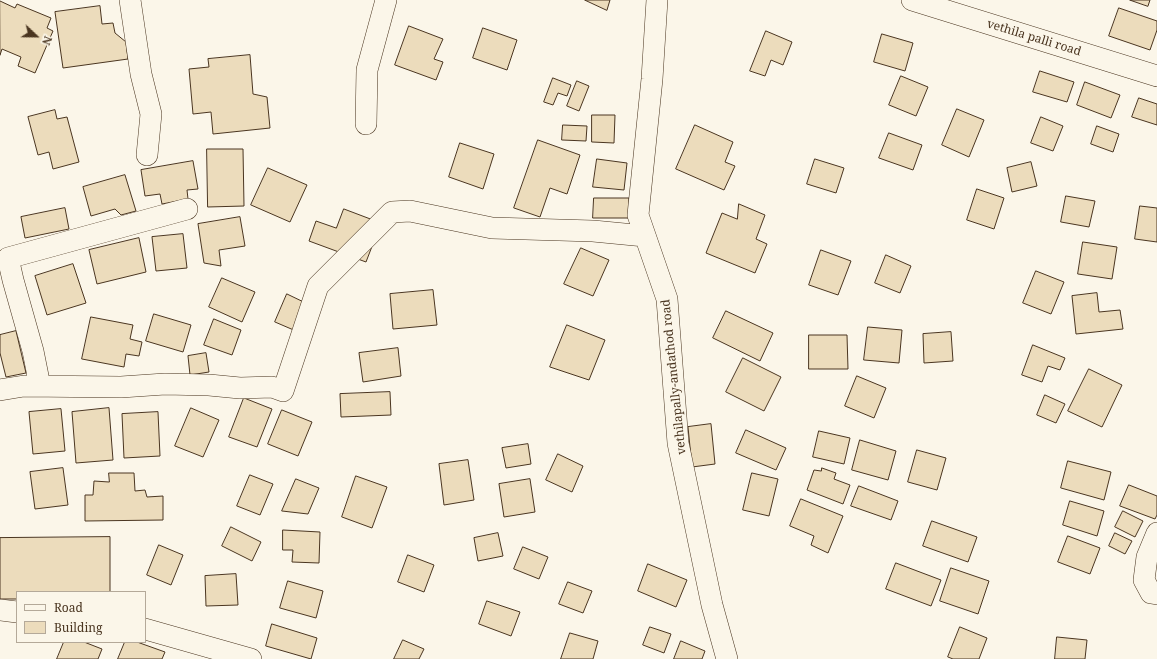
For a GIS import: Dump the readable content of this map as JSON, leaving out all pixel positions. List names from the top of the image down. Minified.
{"streets":{"street":["vethila palli road","vethilapally-andathod road"]},"legend":["Road","Building"],"north":"right"}
